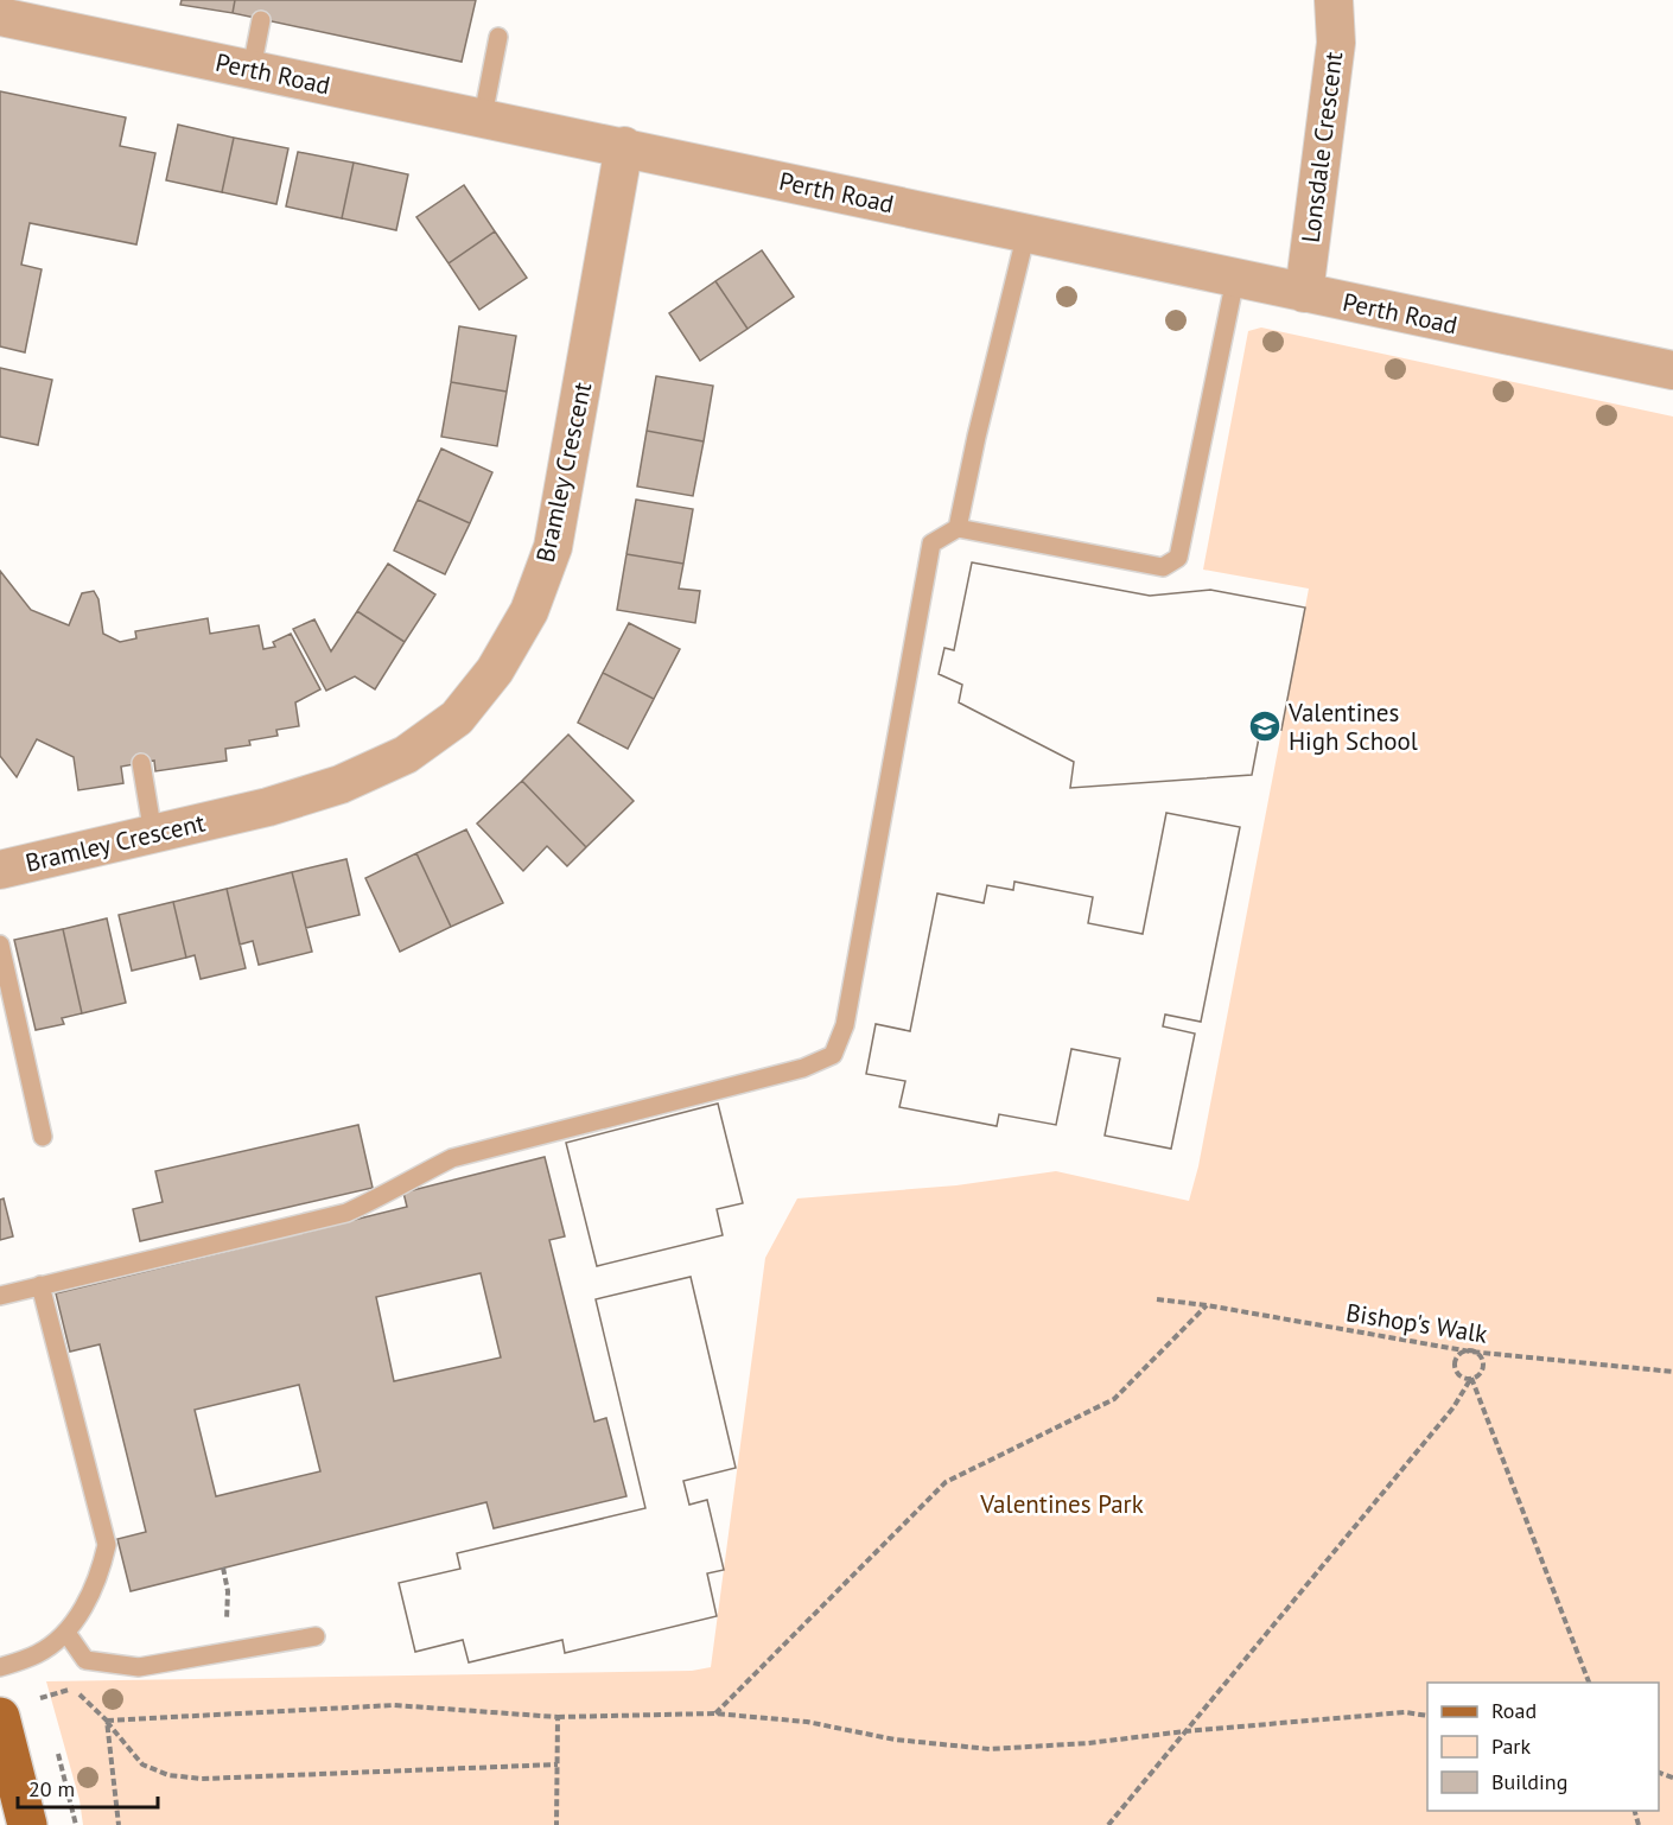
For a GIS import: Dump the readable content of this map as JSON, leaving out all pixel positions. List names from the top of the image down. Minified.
{"streets":{"street":["Perth Road","Lonsdale Crescent","Bramley Crescent"],"path":["Bishop's Walk"]},"crossings":[["Perth Road","Lonsdale Crescent"],["Perth Road","Bramley Crescent"]],"parks":["Valentines Park"],"places":{"school or university":["Valentines High School"]},"legend":["Road","Park","Building"],"scale_bar":"20 m"}
